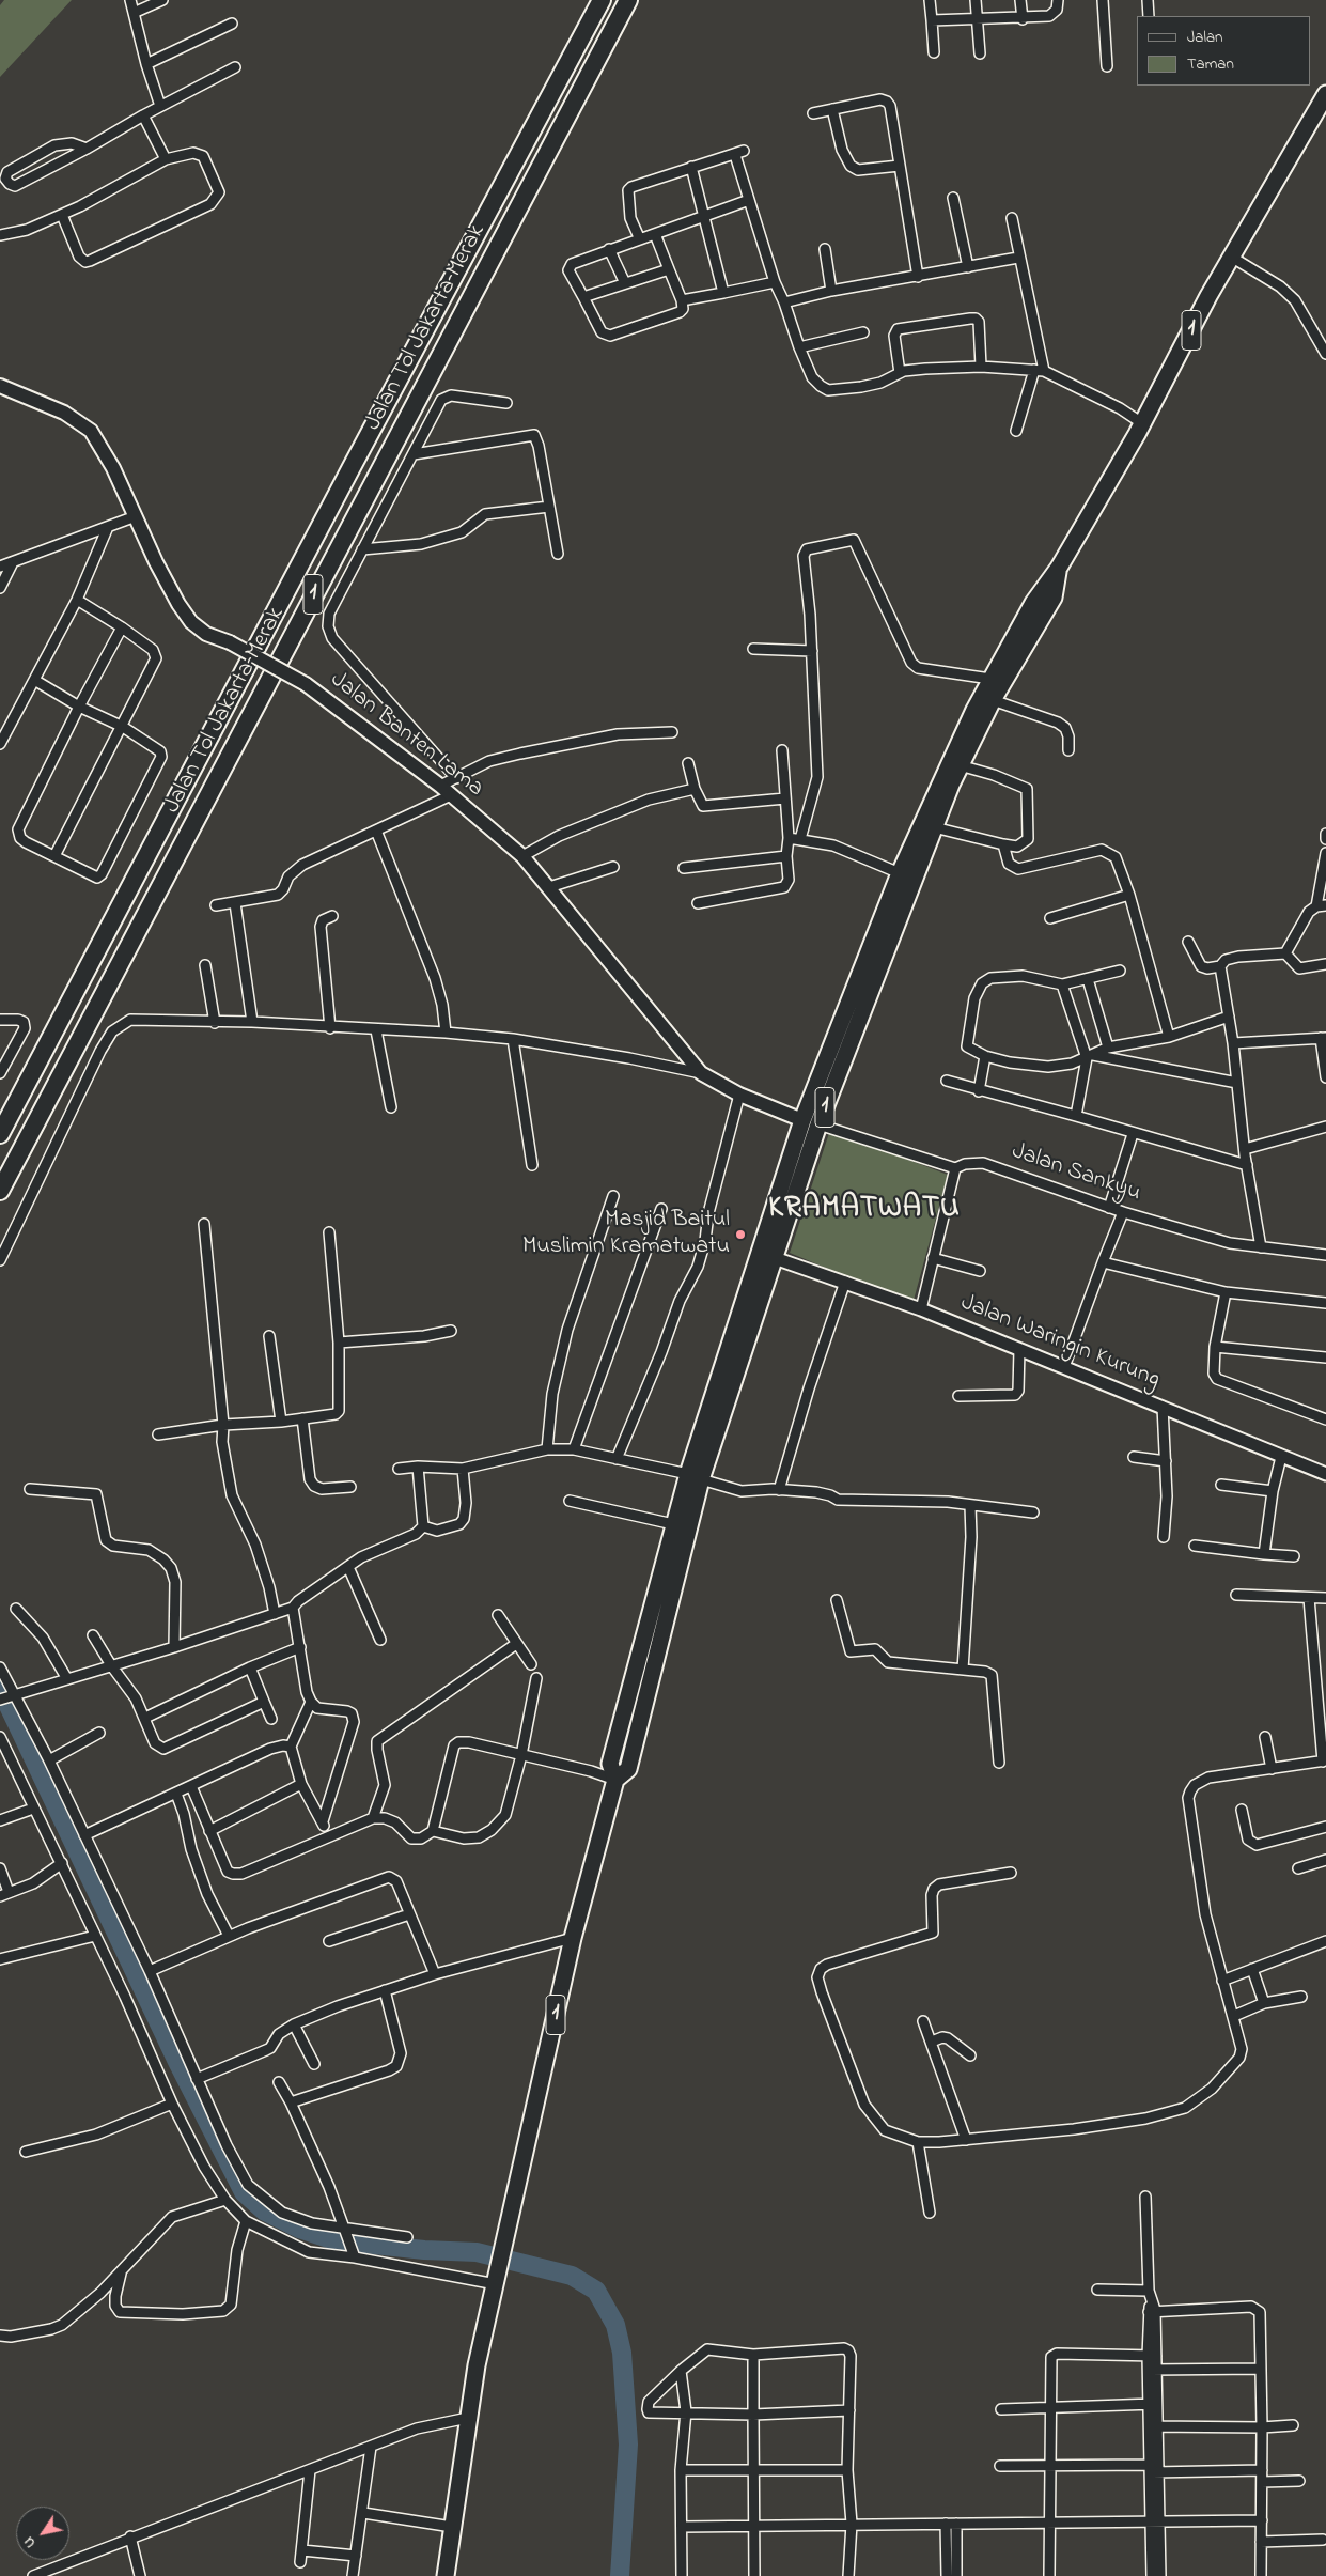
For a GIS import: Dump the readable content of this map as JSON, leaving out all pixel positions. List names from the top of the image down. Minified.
{"streets":{"highway":["Jalan Tol Jakarta–Merak","1"],"main road":["Jalan Banten Lama"],"street":["Jalan Sankyu","Jalan Waringin Kurung"]},"crossings":[["1","Jalan Banten Lama"],["1","Jalan Sankyu"],["1","Jalan Waringin Kurung"]],"districts":["KRAMATWATU"],"places":["Masjid Baitul Muslimin Kramatwatu"],"legend":["Jalan","Taman"],"north":"bottom left"}
